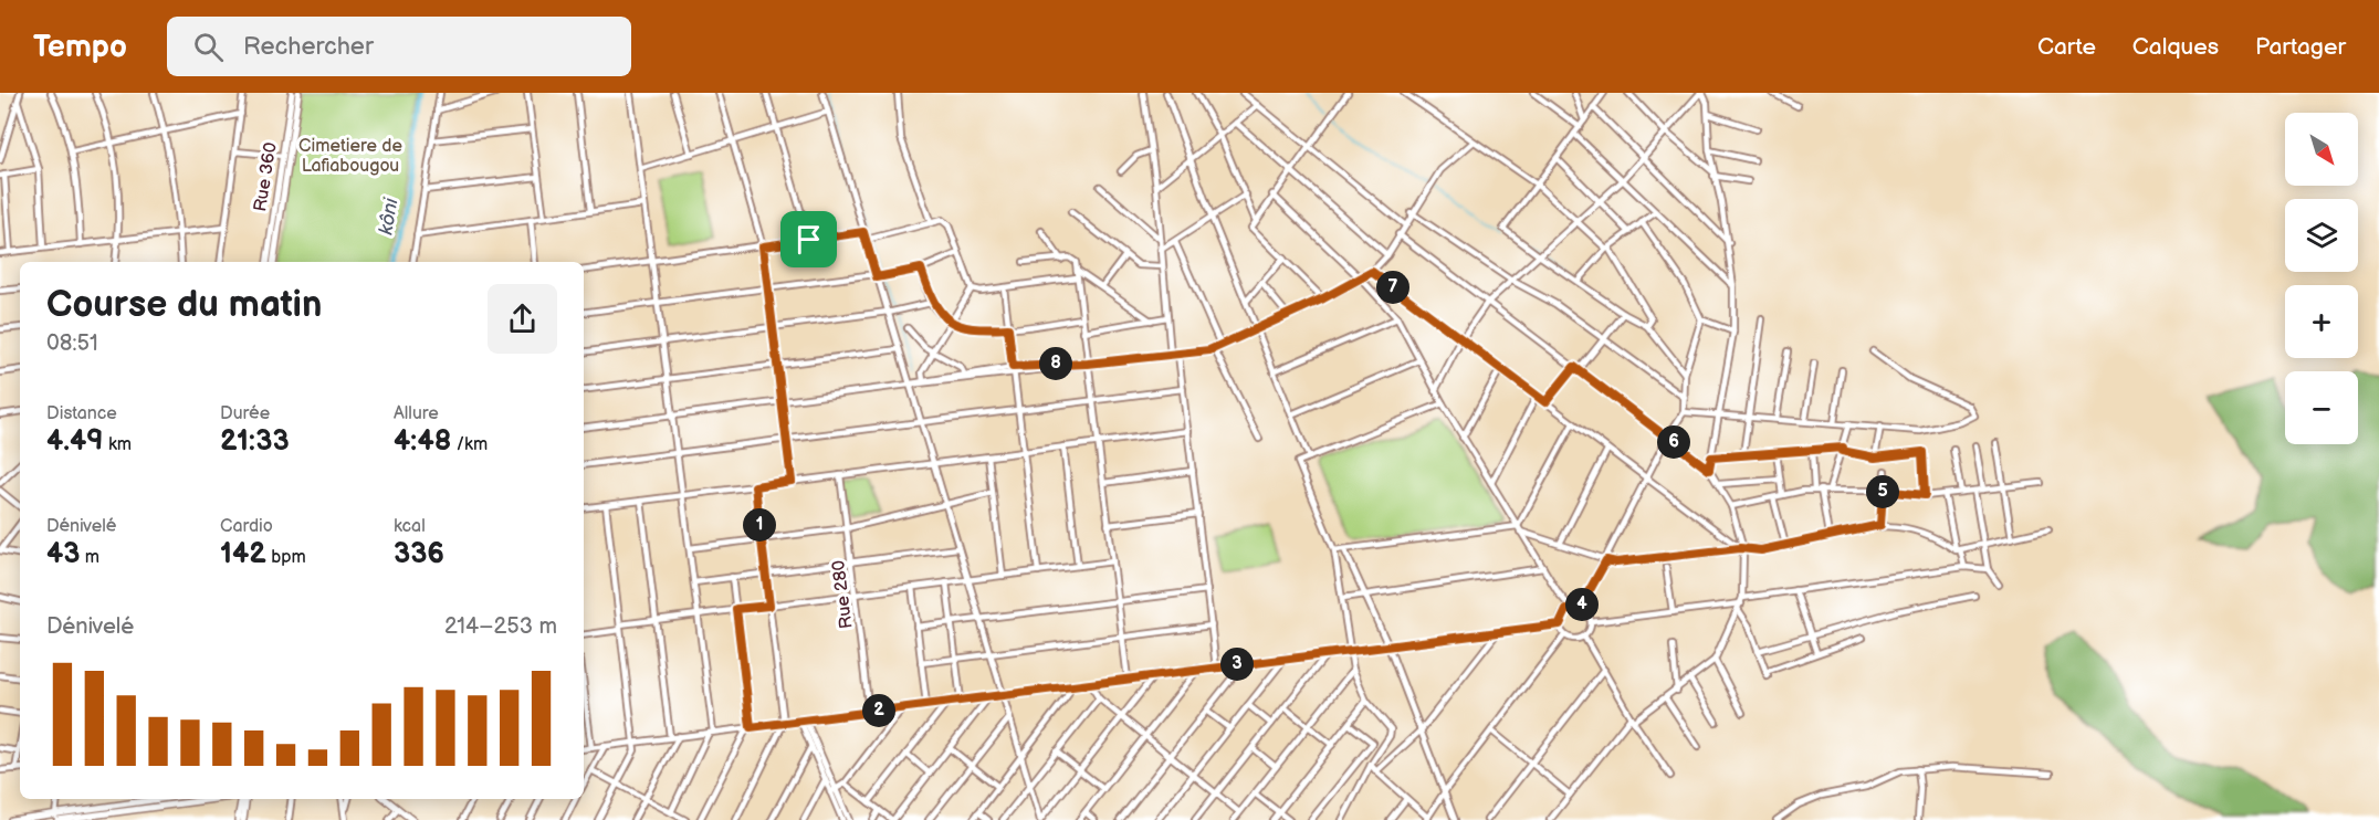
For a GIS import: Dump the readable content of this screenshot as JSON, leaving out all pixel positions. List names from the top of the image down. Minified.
{"streets":{"main road":["Rue 360"],"street":["Rue 280"]},"water":["kôni"],"parks":["Cimetiere de Lafiabougou"],"north":"bottom right","page":{"header":"Tempo","search":"Rechercher","nav":["Carte","Calques","Partager"],"map_buttons":["+","−"],"heading":["Course du matin","08:51"],"pins":["7","8","6","5","1","4","3","2"],"stats":[["Distance","4.49 km"],["Durée","21:33"],["Allure","4:48 /km"],["Dénivelé","43 m"],["Cardio","142 bpm"],["kcal","336"]],"chart":["Dénivelé","214–253 m"]}}
